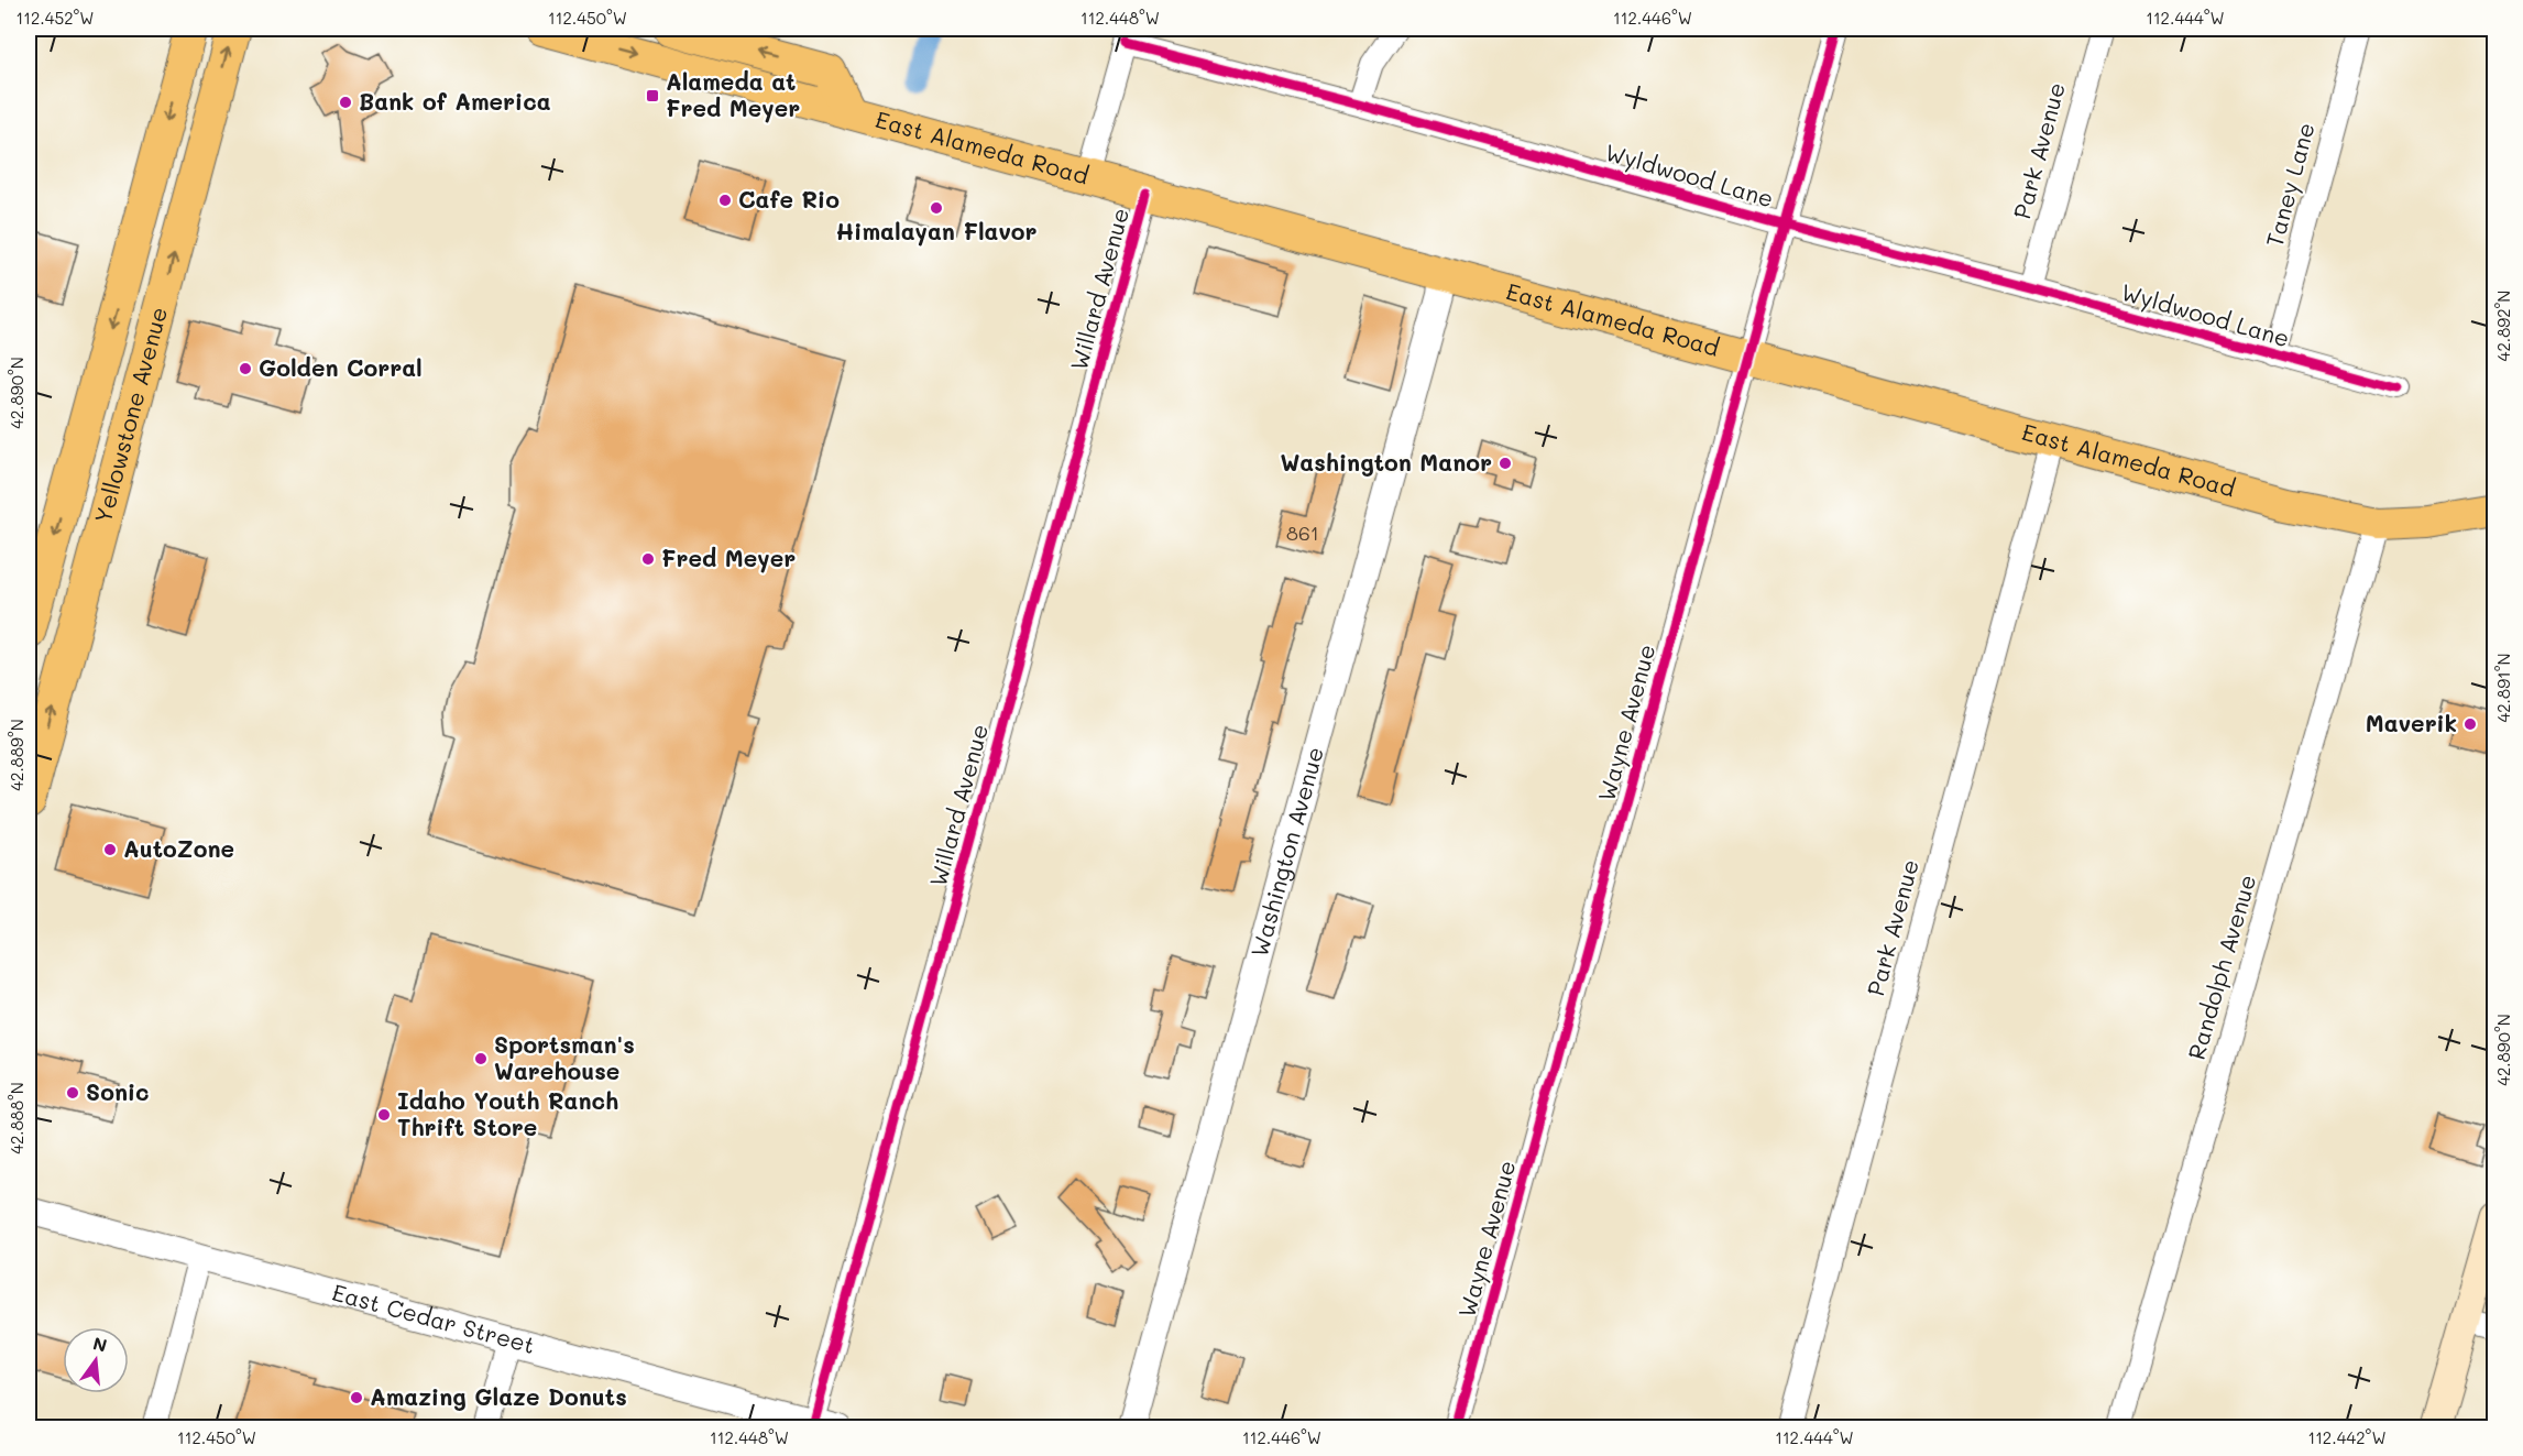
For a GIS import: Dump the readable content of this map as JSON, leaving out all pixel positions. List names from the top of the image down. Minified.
{"streets":{"main road":["East Alameda Road","Yellowstone Avenue"],"street":["Park Avenue","Wyldwood Lane","Taney Lane","Willard Avenue","Wayne Avenue","Washington Avenue","Randolph Avenue","East Cedar Street"]},"crossings":[["East Alameda Road","Park Avenue"],["East Alameda Road","Willard Avenue"],["East Alameda Road","Wayne Avenue"],["East Alameda Road","Washington Avenue"],["East Alameda Road","Randolph Avenue"],["Park Avenue","Wyldwood Lane"],["Wyldwood Lane","Taney Lane"],["Wyldwood Lane","Wayne Avenue"],["Willard Avenue","East Cedar Street"]],"places":{"transit":["Alameda at Fred Meyer"],"other":["Bank of America","Cafe Rio","Himalayan Flavor","Golden Corral","Washington Manor","Fred Meyer","Maverik","AutoZone","Sportsman's Warehouse","Sonic","Idaho Youth Ranch Thrift Store","Amazing Glaze Donuts"]},"house_numbers":["861"],"north":"top","coordinates":["112.452°W","112.450°W","112.448°W","112.446°W","112.444°W","42.892°N","42.890°N","42.891°N","42.889°N","42.888°N","112.442°W"]}
